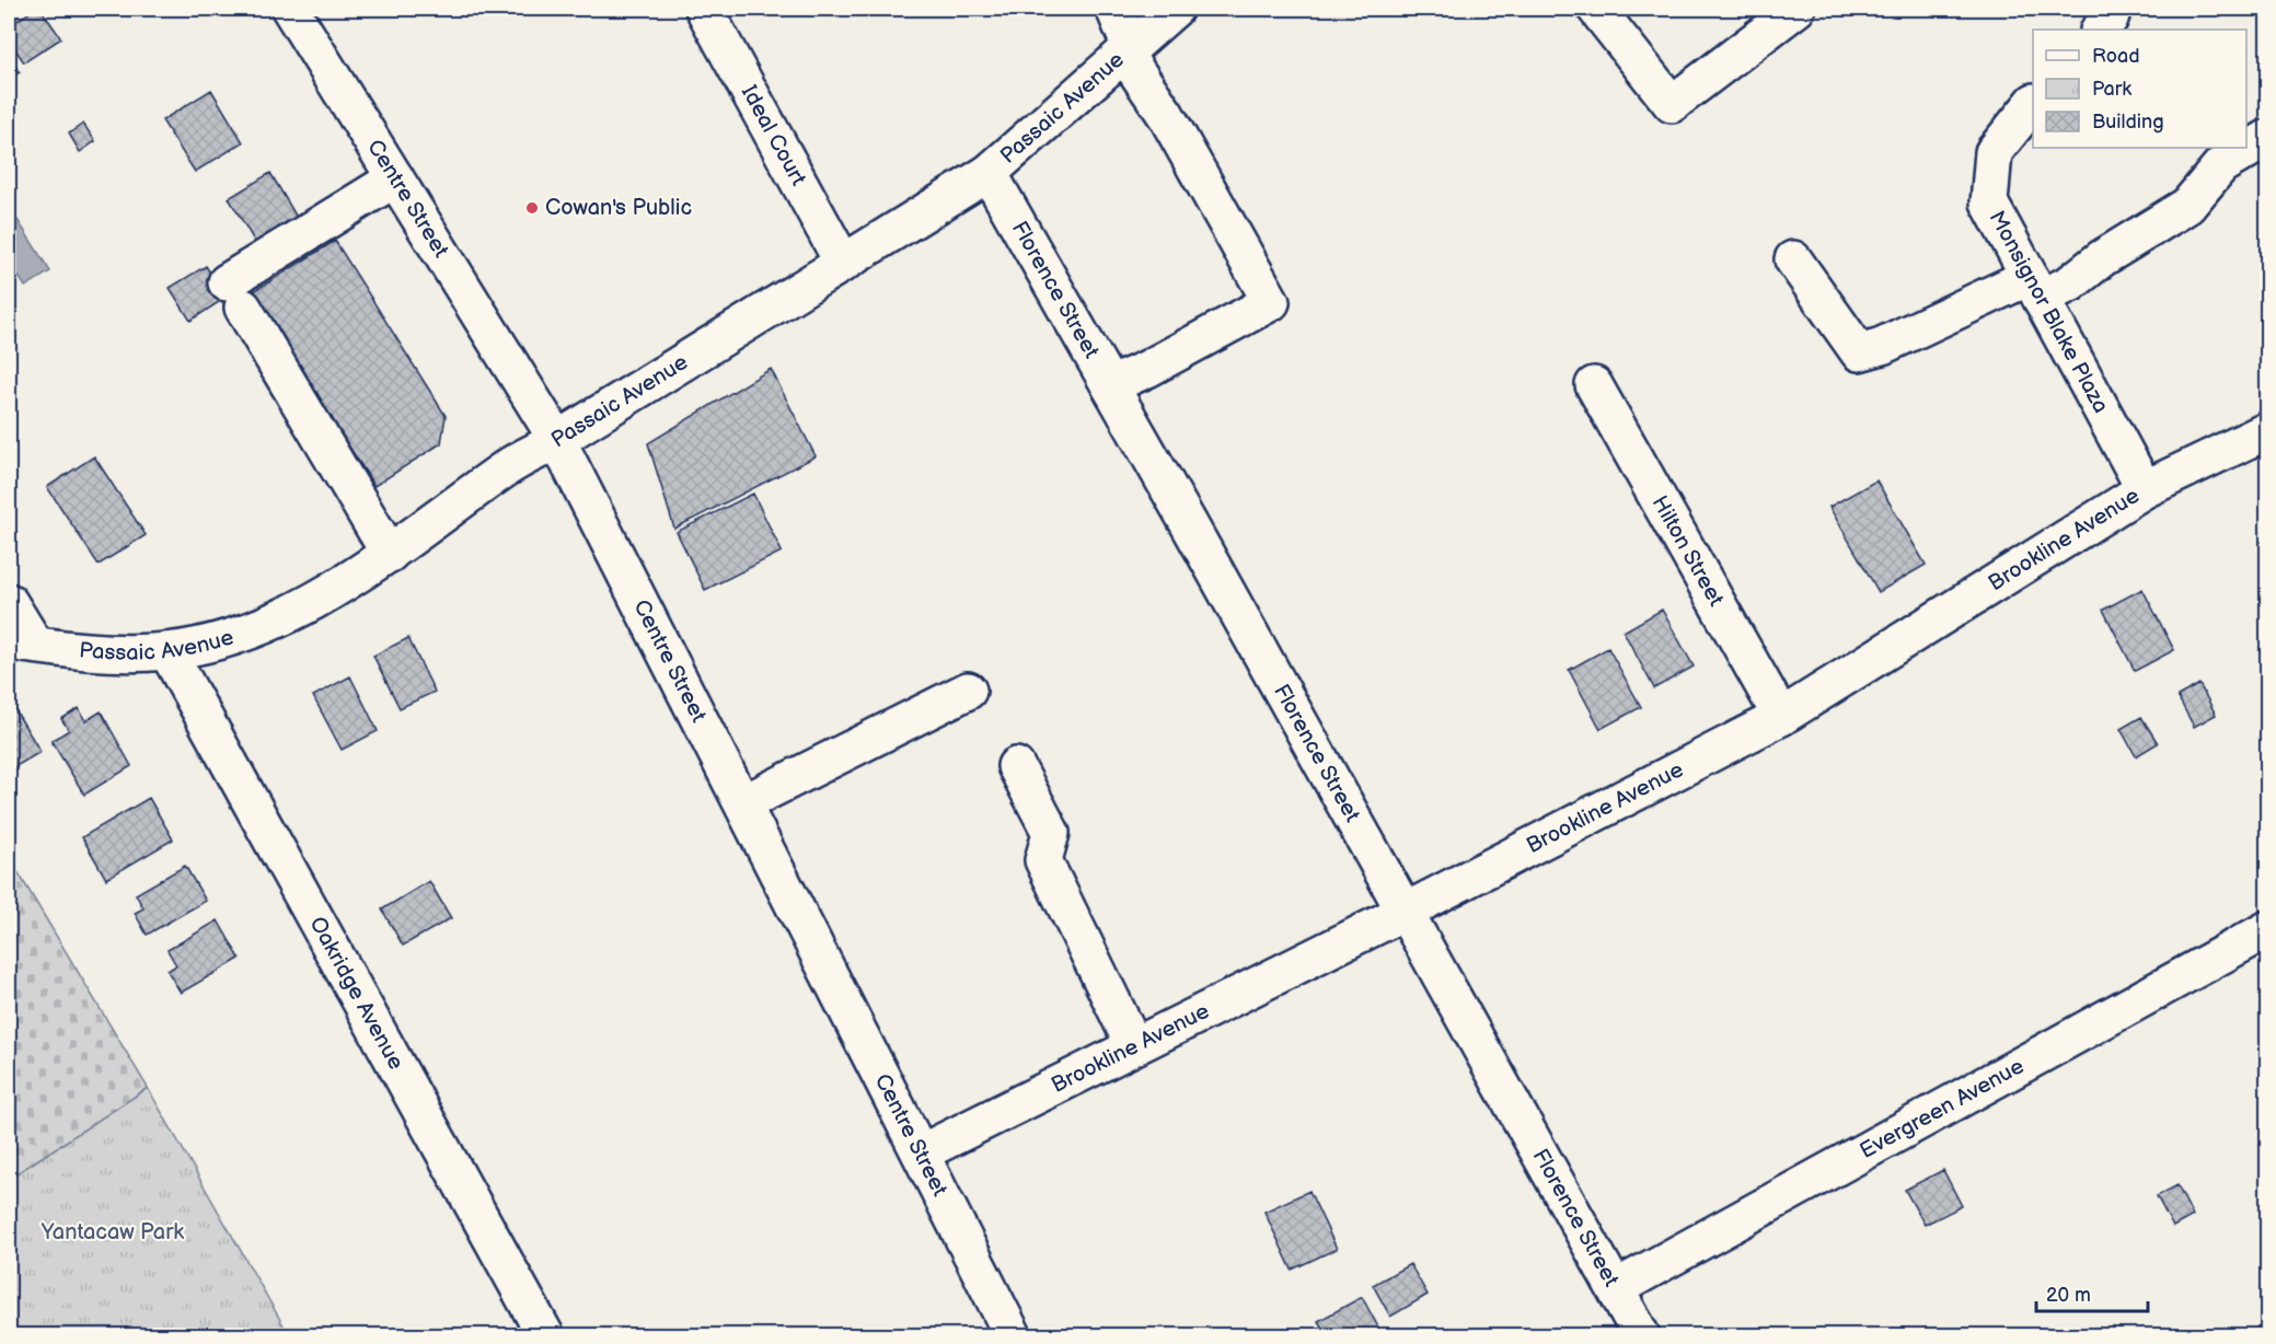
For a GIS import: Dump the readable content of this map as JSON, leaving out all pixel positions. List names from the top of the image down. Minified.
{"streets":{"street":["Passaic Avenue","Ideal Court","Centre Street","Florence Street","Monsignor Blake Plaza","Brookline Avenue","Hilton Street","Oakridge Avenue","Evergreen Avenue"]},"crossings":[["Passaic Avenue","Ideal Court"],["Passaic Avenue","Centre Street"],["Passaic Avenue","Florence Street"],["Passaic Avenue","Oakridge Avenue"],["Centre Street","Brookline Avenue"],["Florence Street","Brookline Avenue"],["Florence Street","Evergreen Avenue"],["Monsignor Blake Plaza","Brookline Avenue"],["Brookline Avenue","Hilton Street"]],"parks":["Yantacaw Park"],"places":["Cowan's Public"],"legend":["Road","Park","Building"],"scale_bar":"20 m"}
